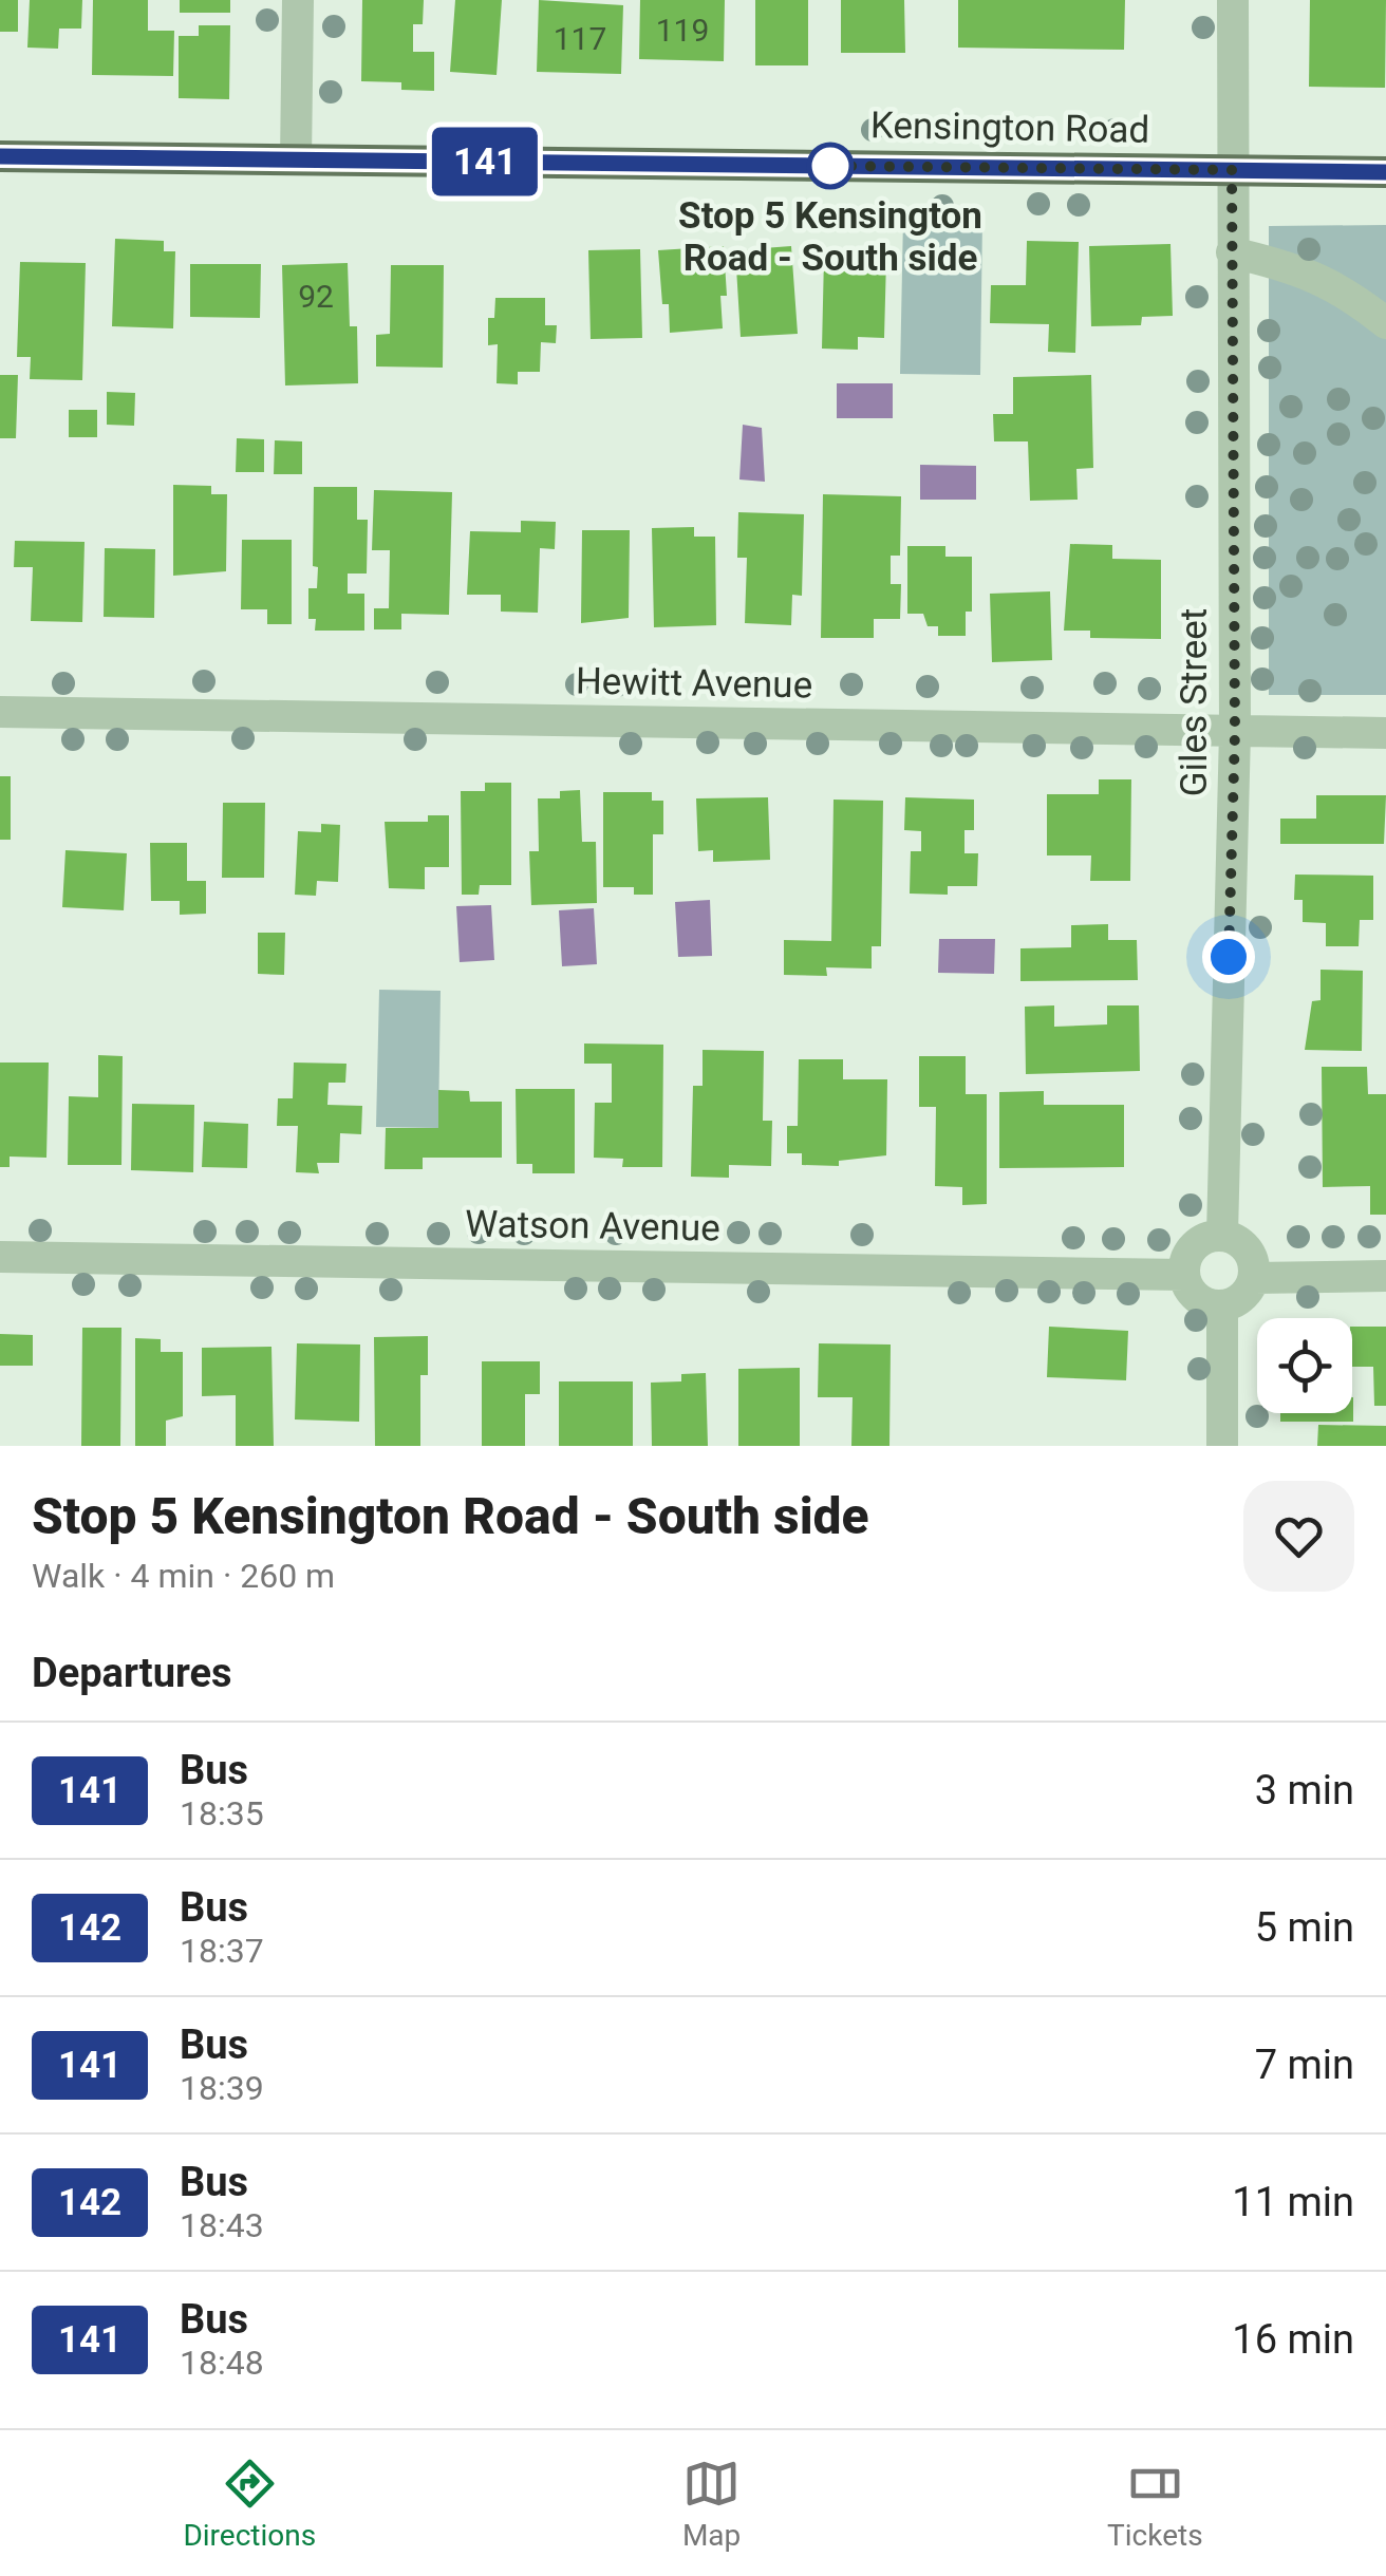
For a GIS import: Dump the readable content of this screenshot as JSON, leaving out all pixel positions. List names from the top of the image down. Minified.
{"streets":{"main road":["Kensington Road"],"street":["Hewitt Avenue","Giles Street","Watson Avenue"]},"crossings":[["Kensington Road","Giles Street"],["Hewitt Avenue","Giles Street"],["Giles Street","Watson Avenue"]],"places":["Stop 5 Kensington Road - South side"],"lines":["bus line 141"],"house_numbers":["119","117","92"],"page":{"on_map":"141","heading":[["Stop 5 Kensington Road - South side","Walk · 4 min · 260 m"],"Departures"],"list":[{"mark":"141","name":"Bus","note":"18:35","value":"3 min"},{"mark":"142","name":"Bus","note":"18:37","value":"5 min"},{"mark":"141","name":"Bus","note":"18:39","value":"7 min"},{"mark":"142","name":"Bus","note":"18:43","value":"11 min"},{"mark":"141","name":"Bus","note":"18:48","value":"16 min"}],"tabs":["Directions","Map","Tickets"]}}
